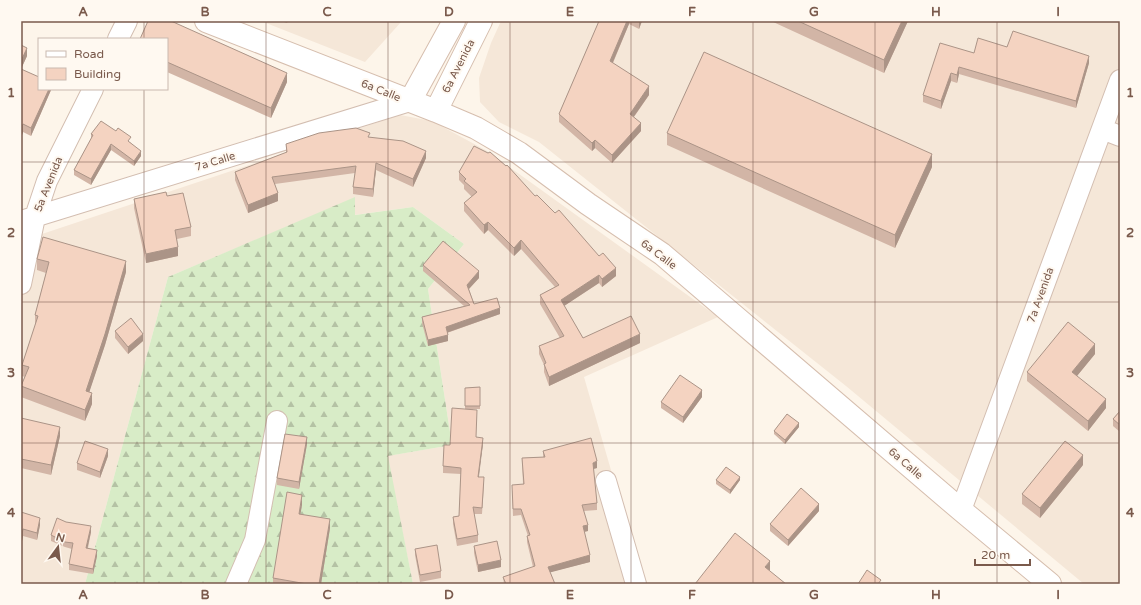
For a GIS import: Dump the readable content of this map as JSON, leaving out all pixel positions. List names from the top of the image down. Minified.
{"streets":{"main road":["6a Avenida","6a Calle"],"street":["7a Calle","5a Avenida","7a Avenida"]},"crossings":[["6a Avenida","6a Calle"],["6a Calle","7a Calle"],["6a Calle","7a Avenida"],["7a Calle","5a Avenida"]],"legend":["Road","Building"],"scale_bar":"20 m","north":"top","grid":{"columns":["A","B","C","D","E","F","G","H","I"],"rows":["1","2","3","4"]}}
